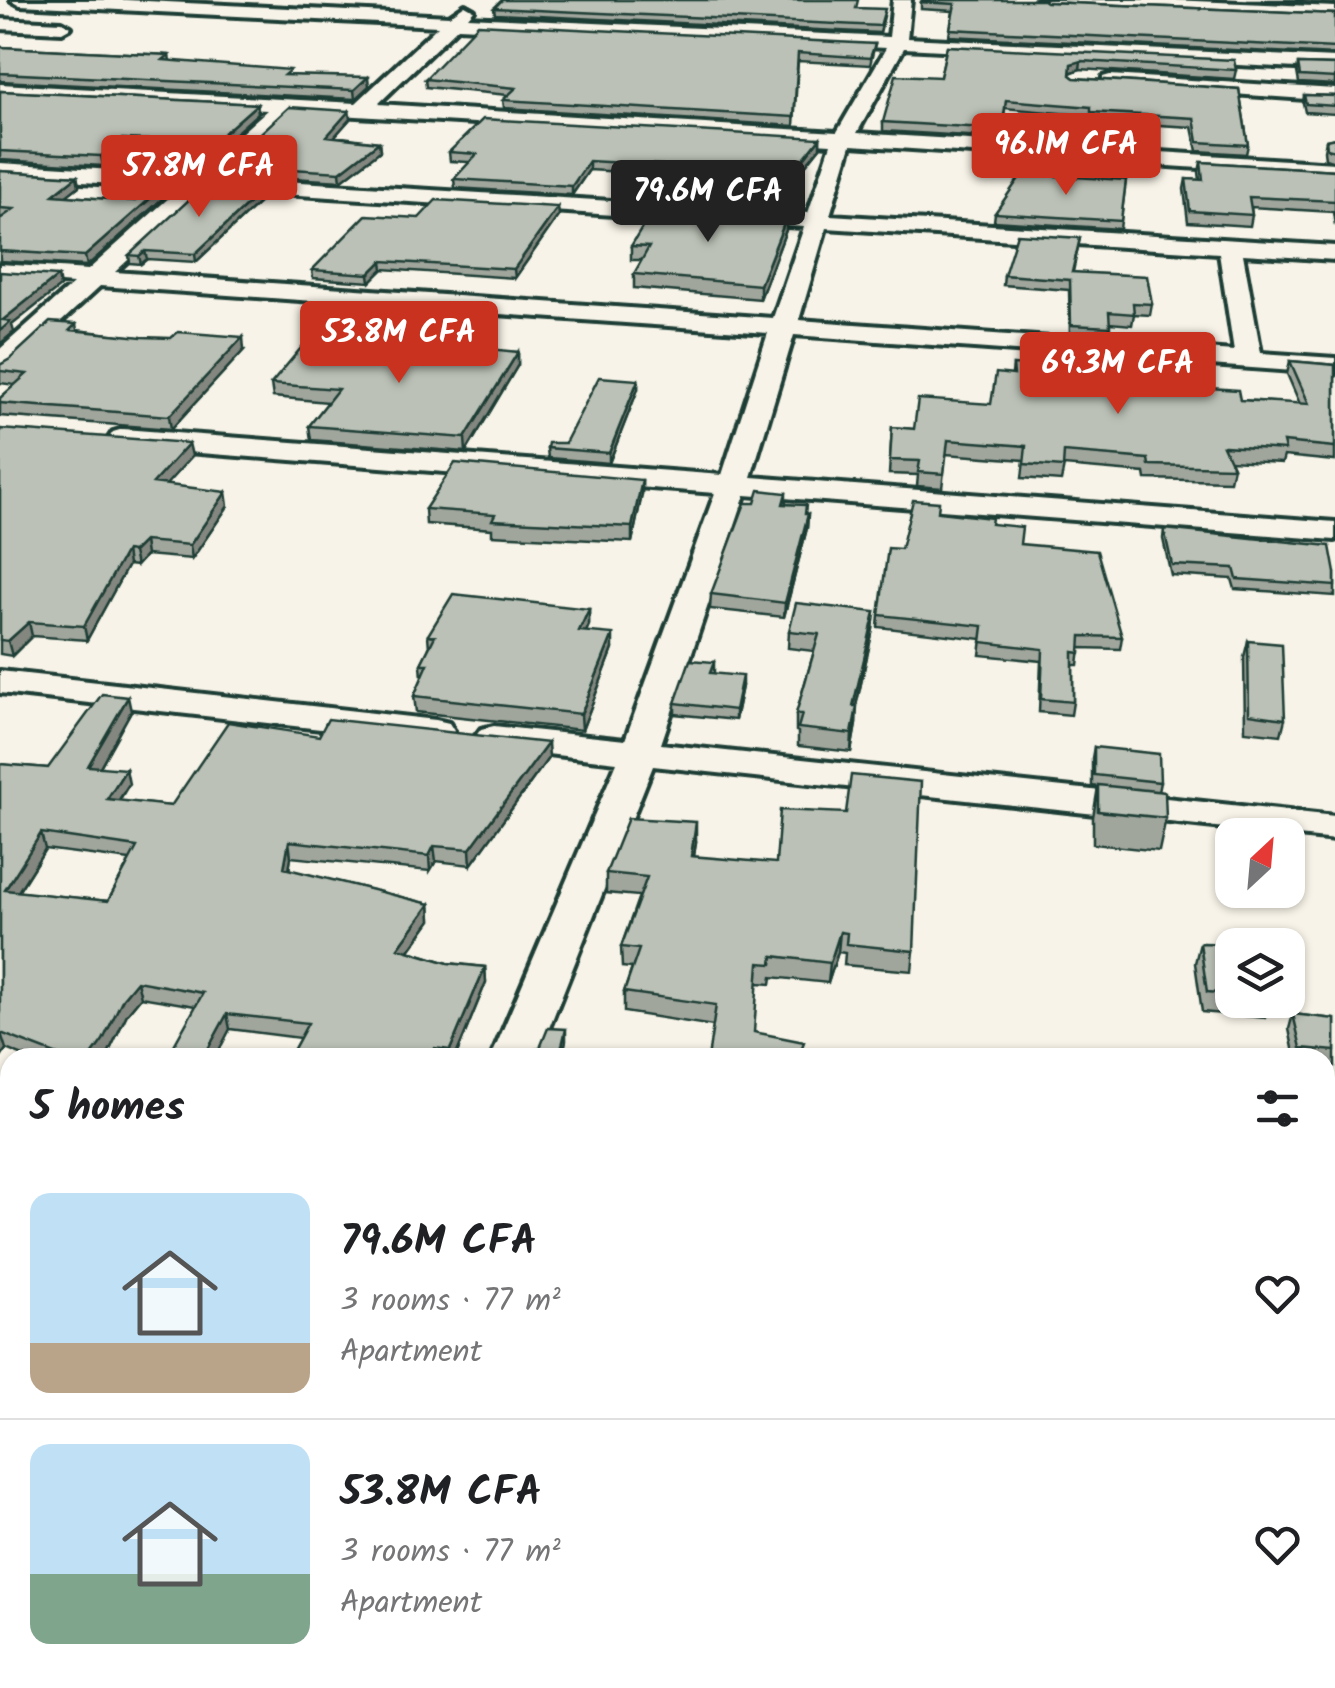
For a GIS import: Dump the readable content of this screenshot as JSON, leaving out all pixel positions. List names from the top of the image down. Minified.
{"north":"top right","page":{"price":["96.1M CFA","57.8M CFA","79.6M CFA","53.8M CFA","69.3M CFA"],"heading":"5 homes","list":[{"name":"79.6M CFA","note":"3 rooms · 77 m² · Apartment"},{"name":"53.8M CFA","note":"3 rooms · 77 m² · Apartment"}]}}
